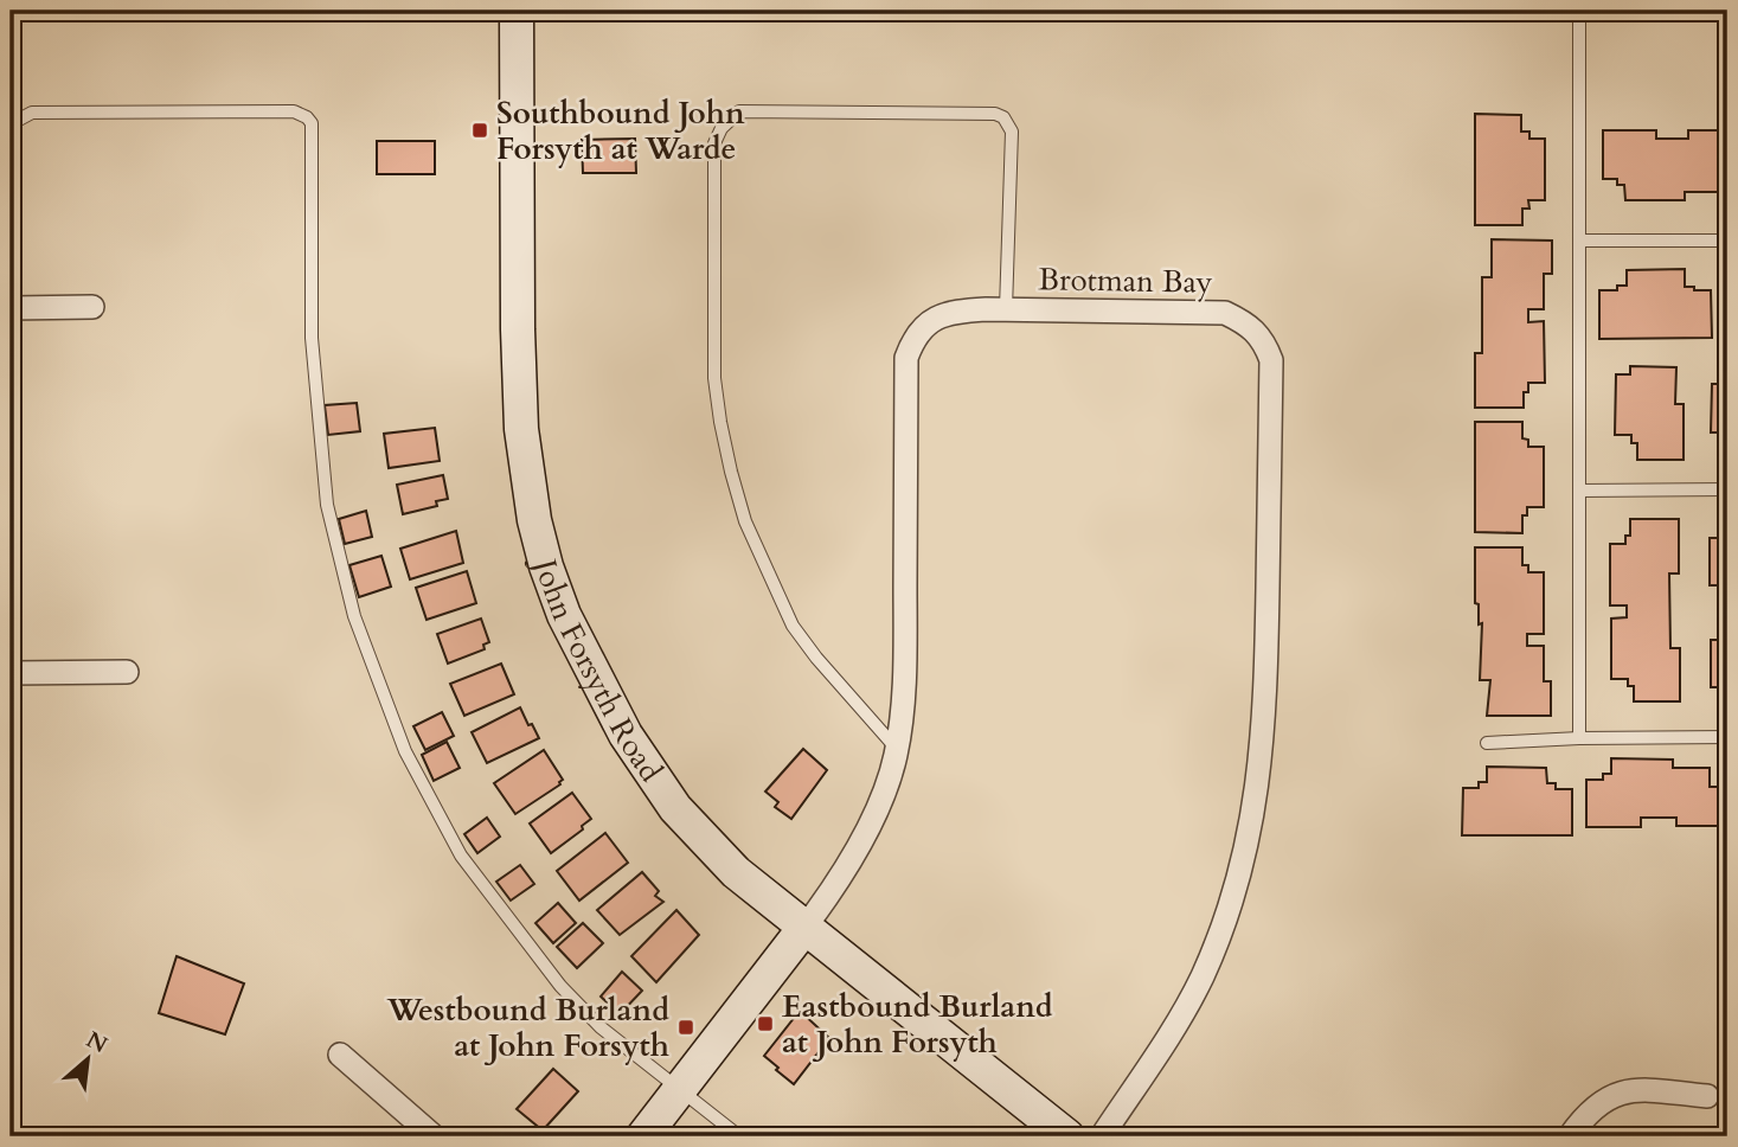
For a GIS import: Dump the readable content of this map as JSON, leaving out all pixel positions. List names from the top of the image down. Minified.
{"streets":{"street":["Brotman Bay","John Forsyth Road"]},"crossings":[["Brotman Bay","John Forsyth Road"]],"places":{"transit":["Southbound John Forsyth at Warde","Eastbound Burland at John Forsyth","Westbound Burland at John Forsyth"]},"north":"top right"}
